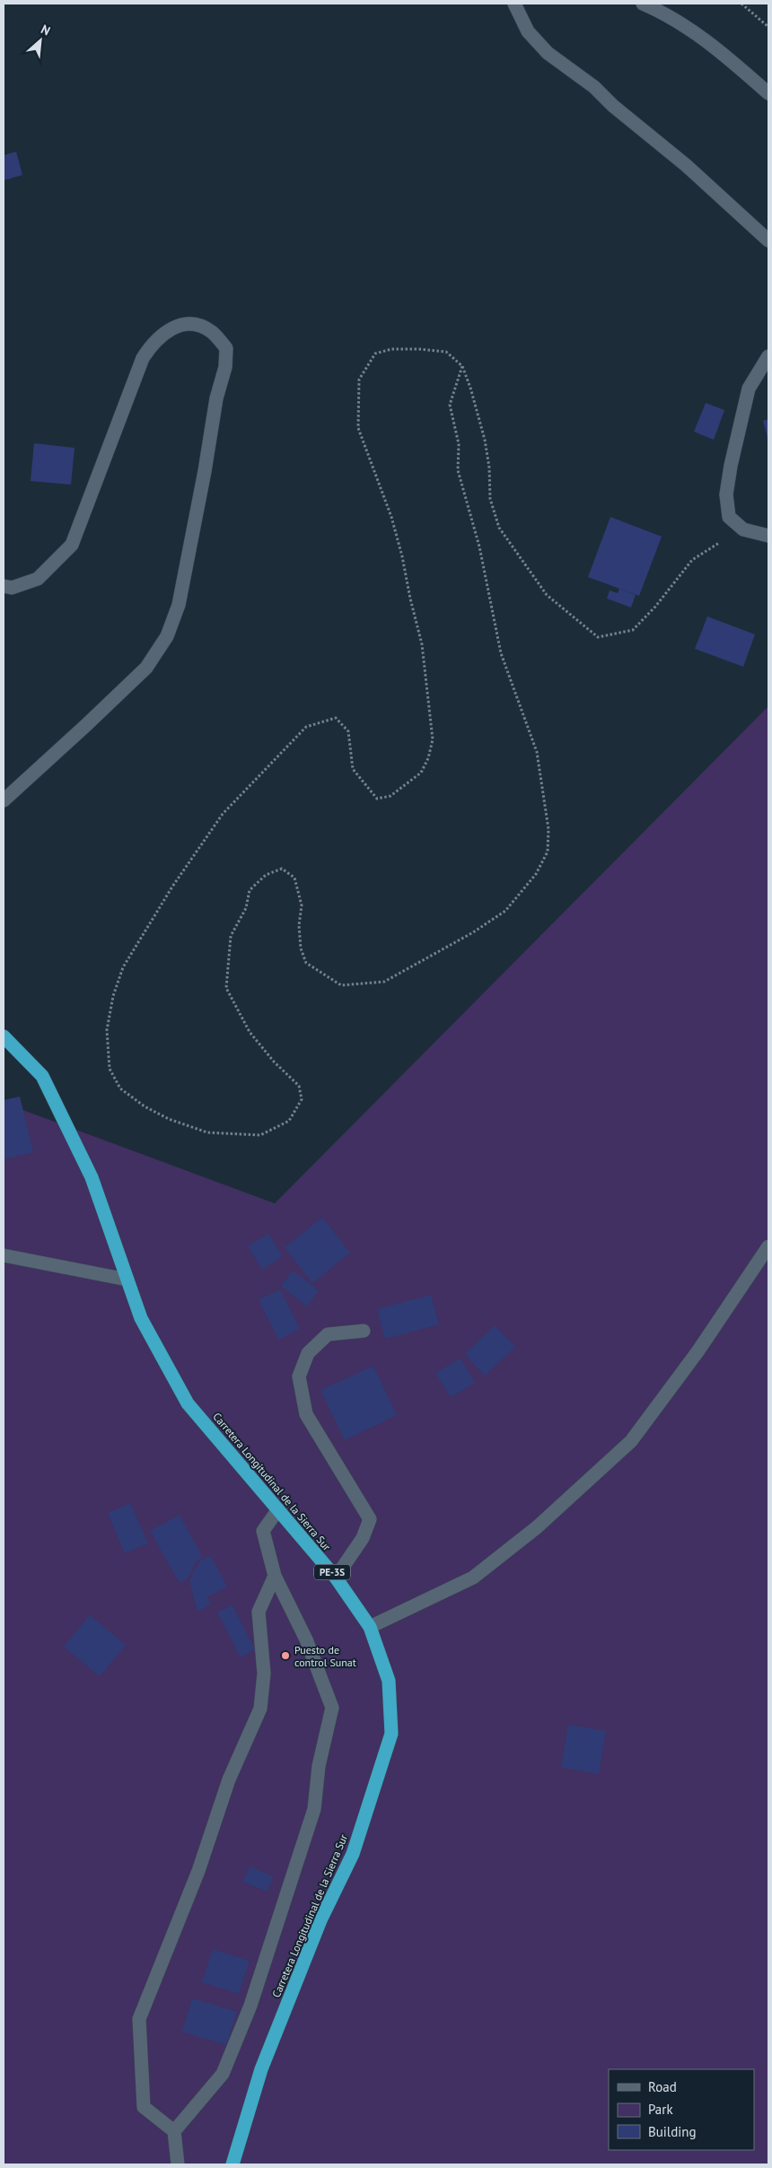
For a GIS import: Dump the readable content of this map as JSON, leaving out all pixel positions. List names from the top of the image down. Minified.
{"streets":{"highway":["Carretera Longitudinal de la Sierra Sur","PE-3S"]},"places":["Puesto de control Sunat"],"legend":["Road","Park","Building"],"north":"top right"}
